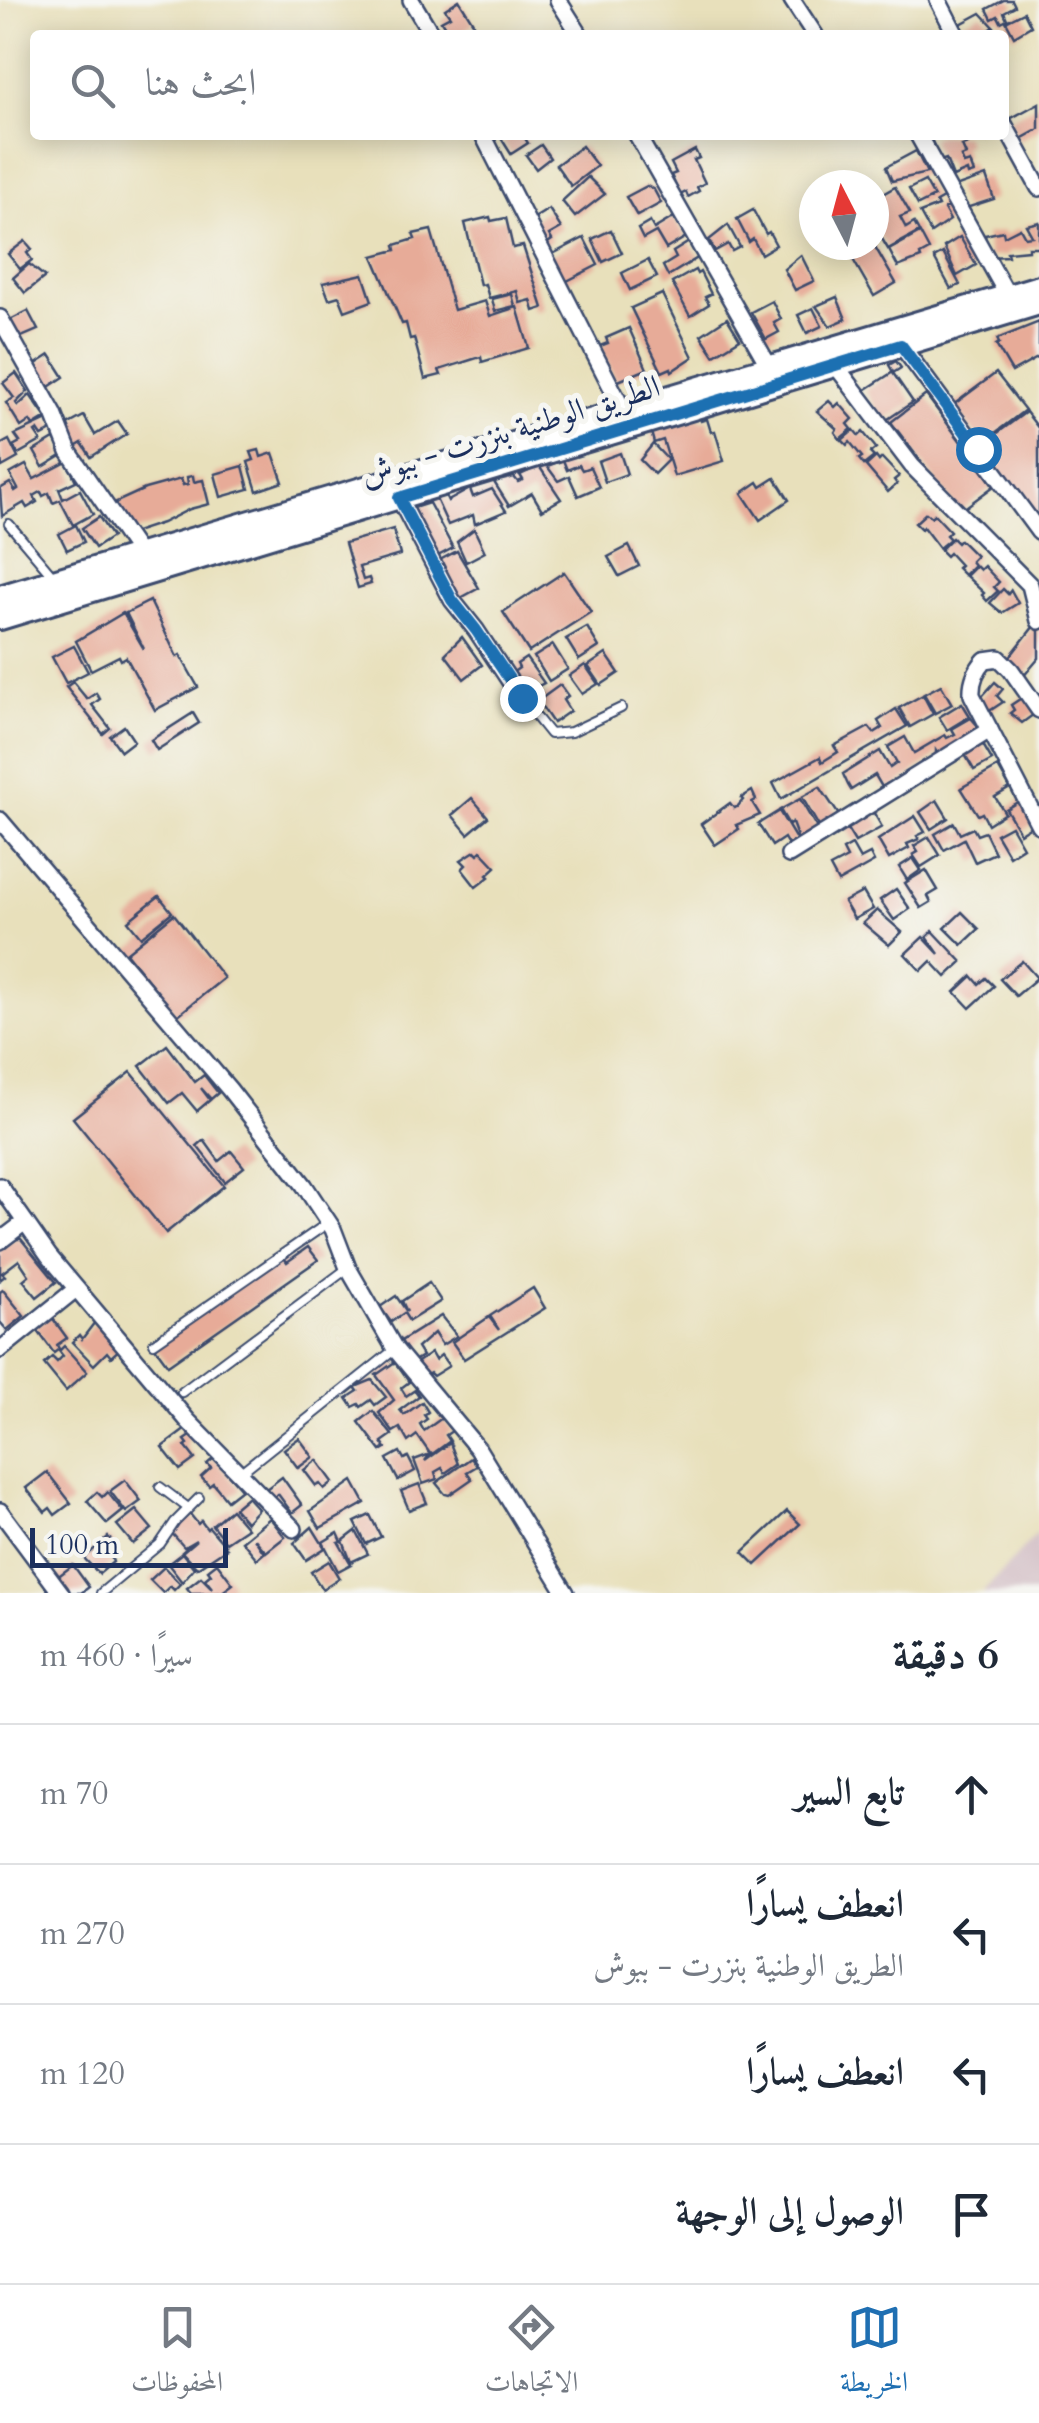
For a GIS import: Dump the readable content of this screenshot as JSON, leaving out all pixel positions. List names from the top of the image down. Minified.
{"streets":{"main road":["الطريق الوطنية بنزرت - ببوش"]},"scale_bar":"100 m","north":"top","page":{"search":"ابحث هنا","scale":"100 m","heading":["6 دقيقة","سيرًا · 460 m"],"list":[["تابع السير","70 m"],["انعطف يسارًا","الطريق الوطنية بنزرت - ببوش","270 m"],["انعطف يسارًا","120 m"],"الوصول إلى الوجهة"],"nav":["الخريطة","الاتجاهات","المحفوظات"]}}
